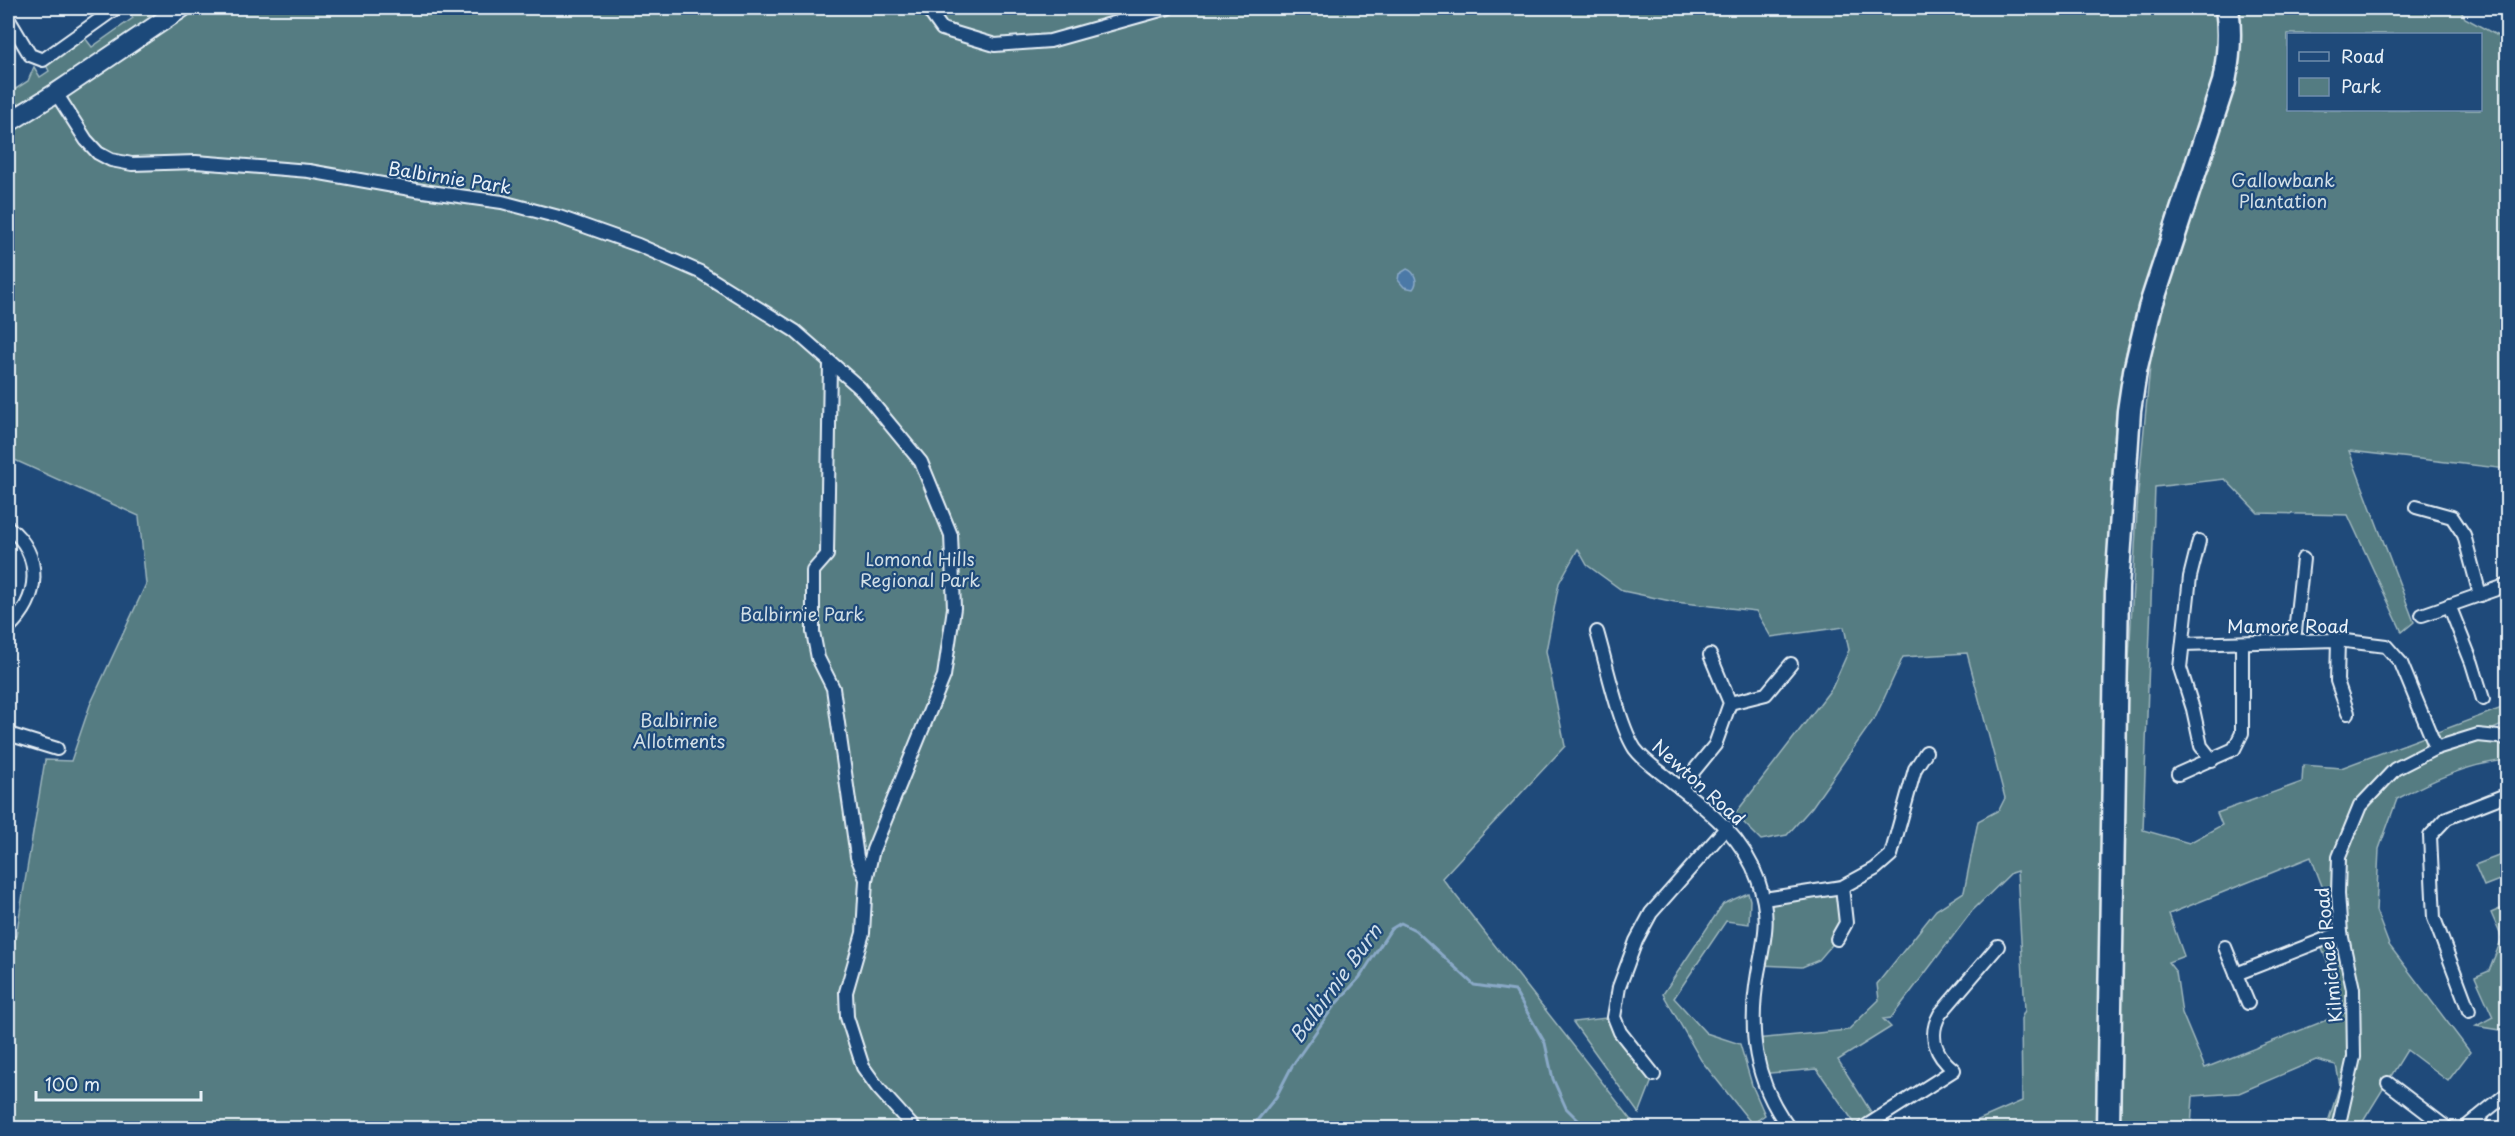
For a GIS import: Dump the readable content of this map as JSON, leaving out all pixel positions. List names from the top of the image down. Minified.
{"streets":{"street":["Balbirnie Park","Mamore Road","Newton Road","Kilmichael Road"]},"crossings":[["Mamore Road","Kilmichael Road"]],"water":["Balbirnie Burn"],"parks":["Gallowbank Plantation","Lomond Hills Regional Park","Balbirnie Park","Balbirnie Allotments"],"legend":["Road","Park"],"scale_bar":"100 m"}
